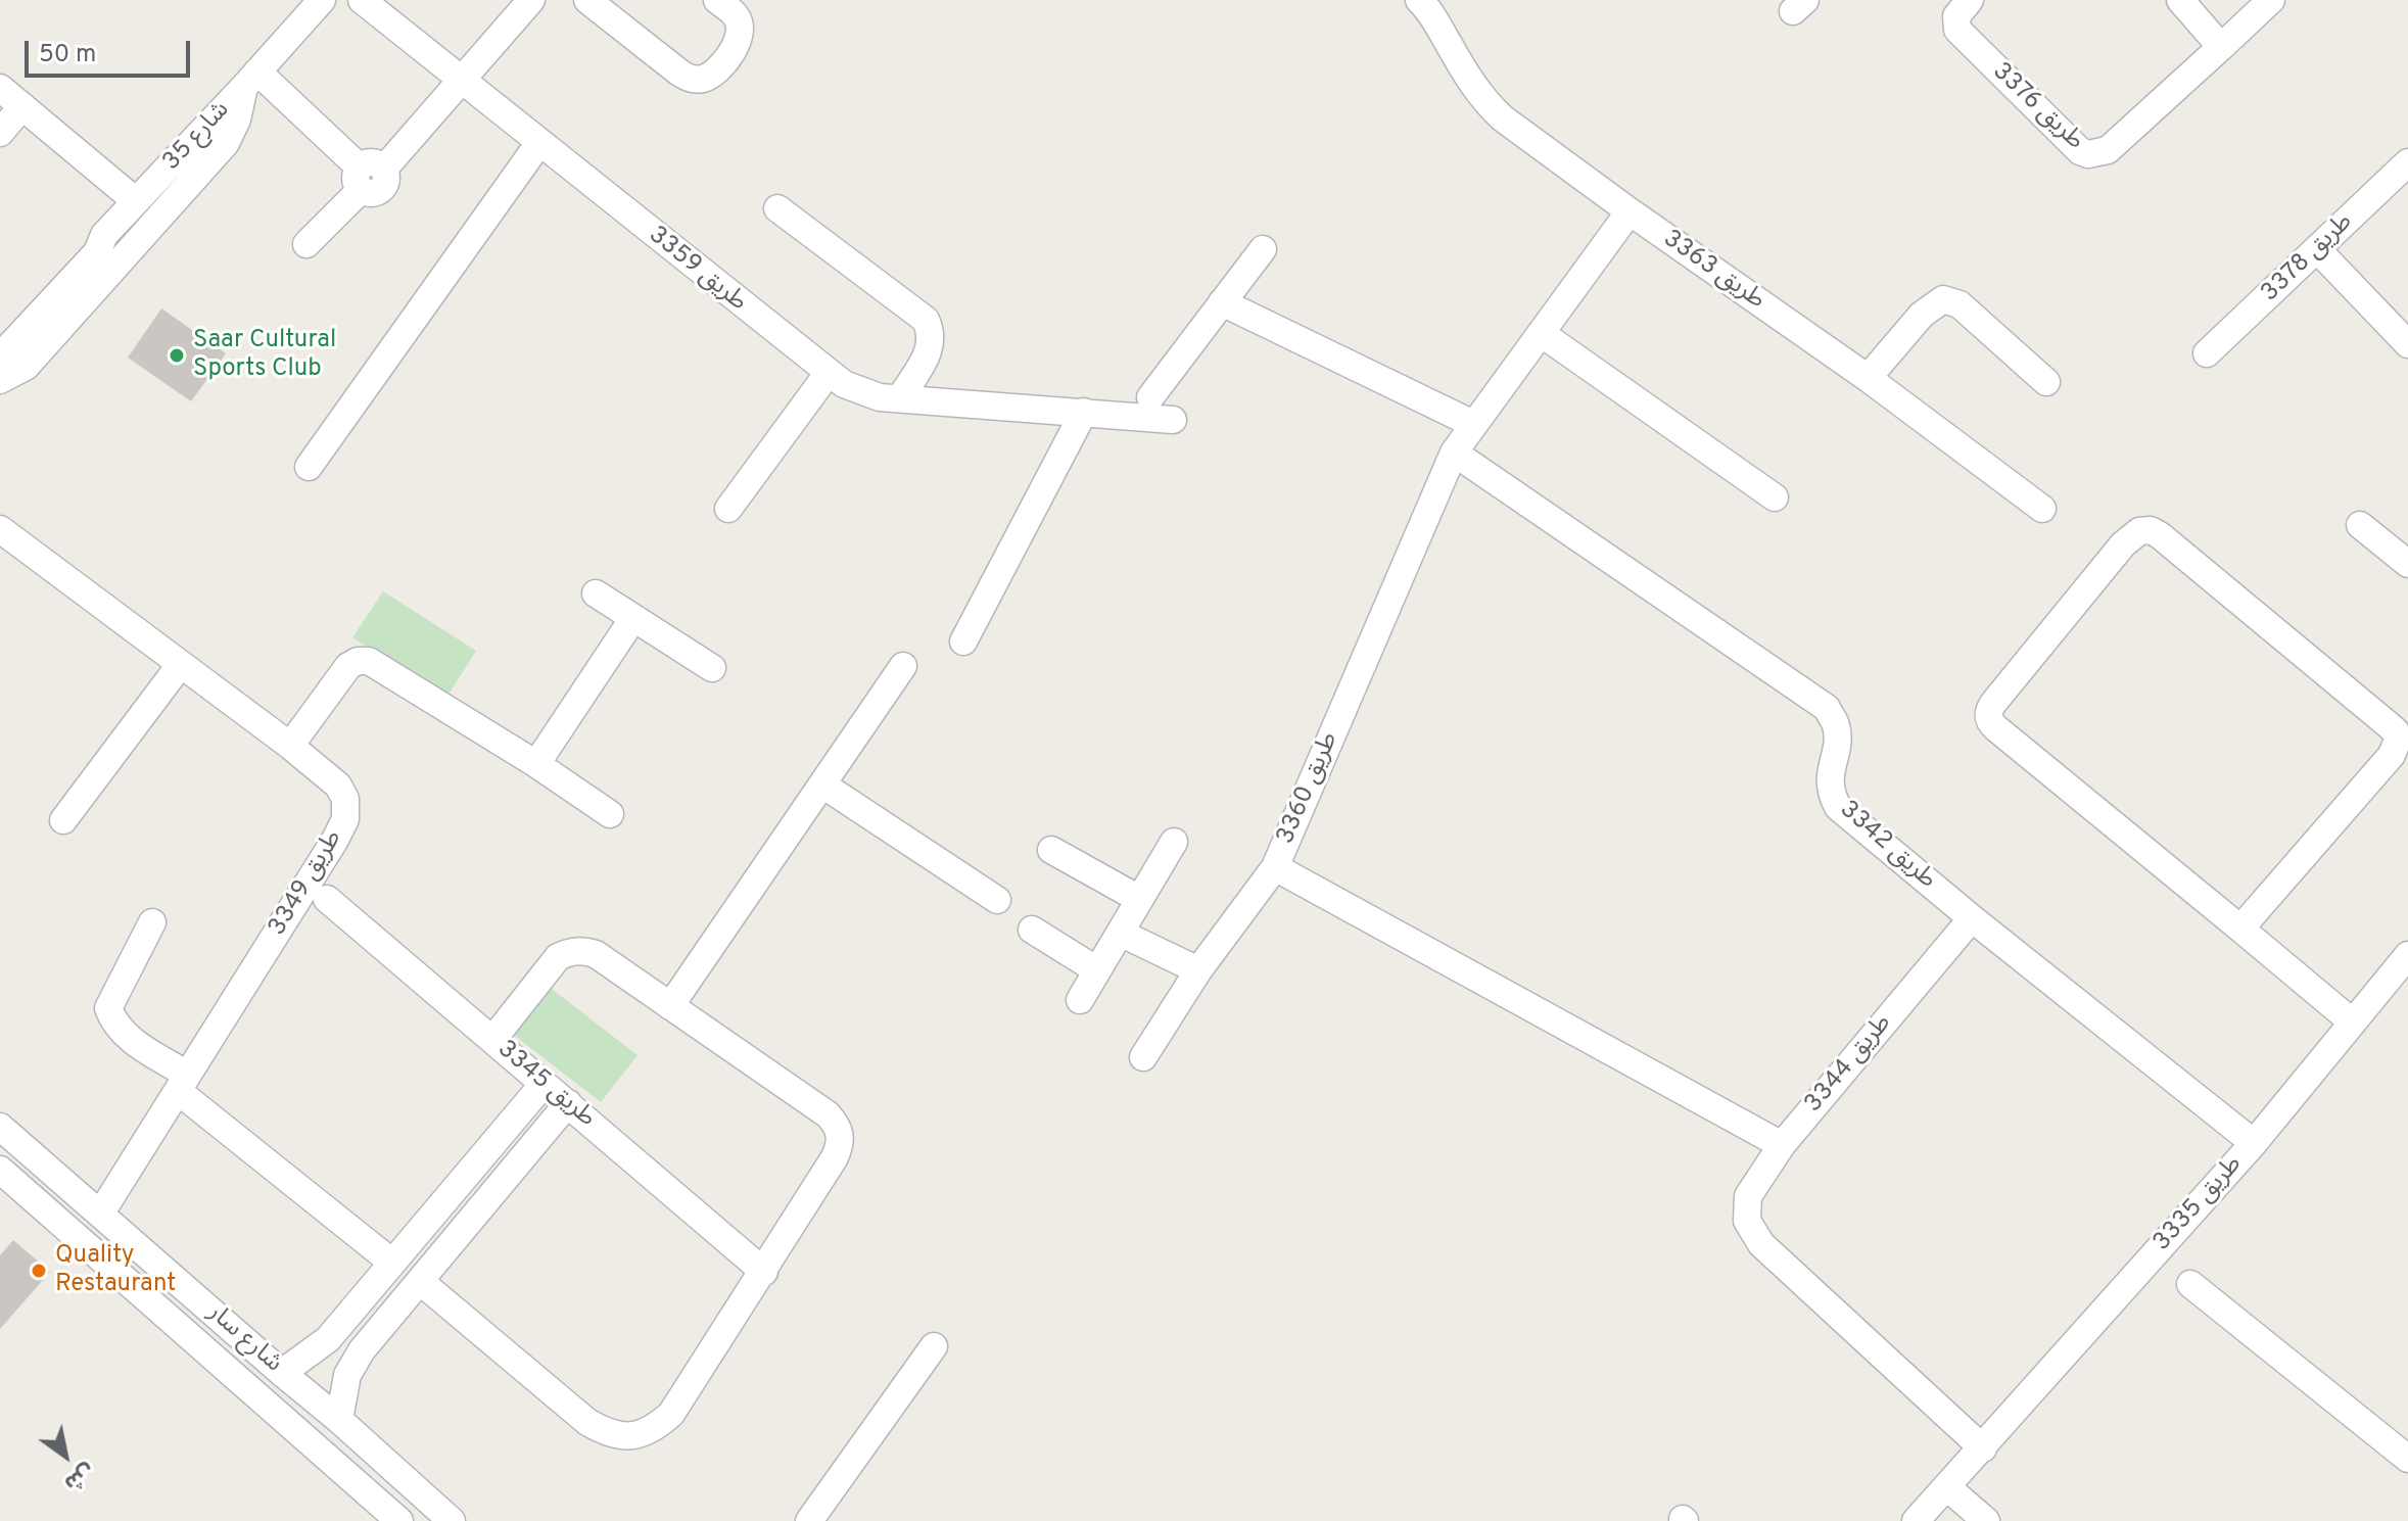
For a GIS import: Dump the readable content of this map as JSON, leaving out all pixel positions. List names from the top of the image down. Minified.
{"streets":{"street":["طريق 3376","شارع 35","طريق 3378","طريق 3359","طريق 3363","طريق 3360","طريق 3342","طريق 3349","طريق 3344","طريق 3345","طريق 3335","شارع سار"]},"crossings":[["طريق 3363","طريق 3360"],["طريق 3360","طريق 3342"],["طريق 3360","طريق 3344"],["طريق 3342","طريق 3344"],["طريق 3342","طريق 3335"],["طريق 3349","شارع سار"],["طريق 3344","طريق 3335"]],"places":["Saar Cultural Sports Club","Quality Restaurant"],"scale_bar":"50 m","north":"bottom right"}
